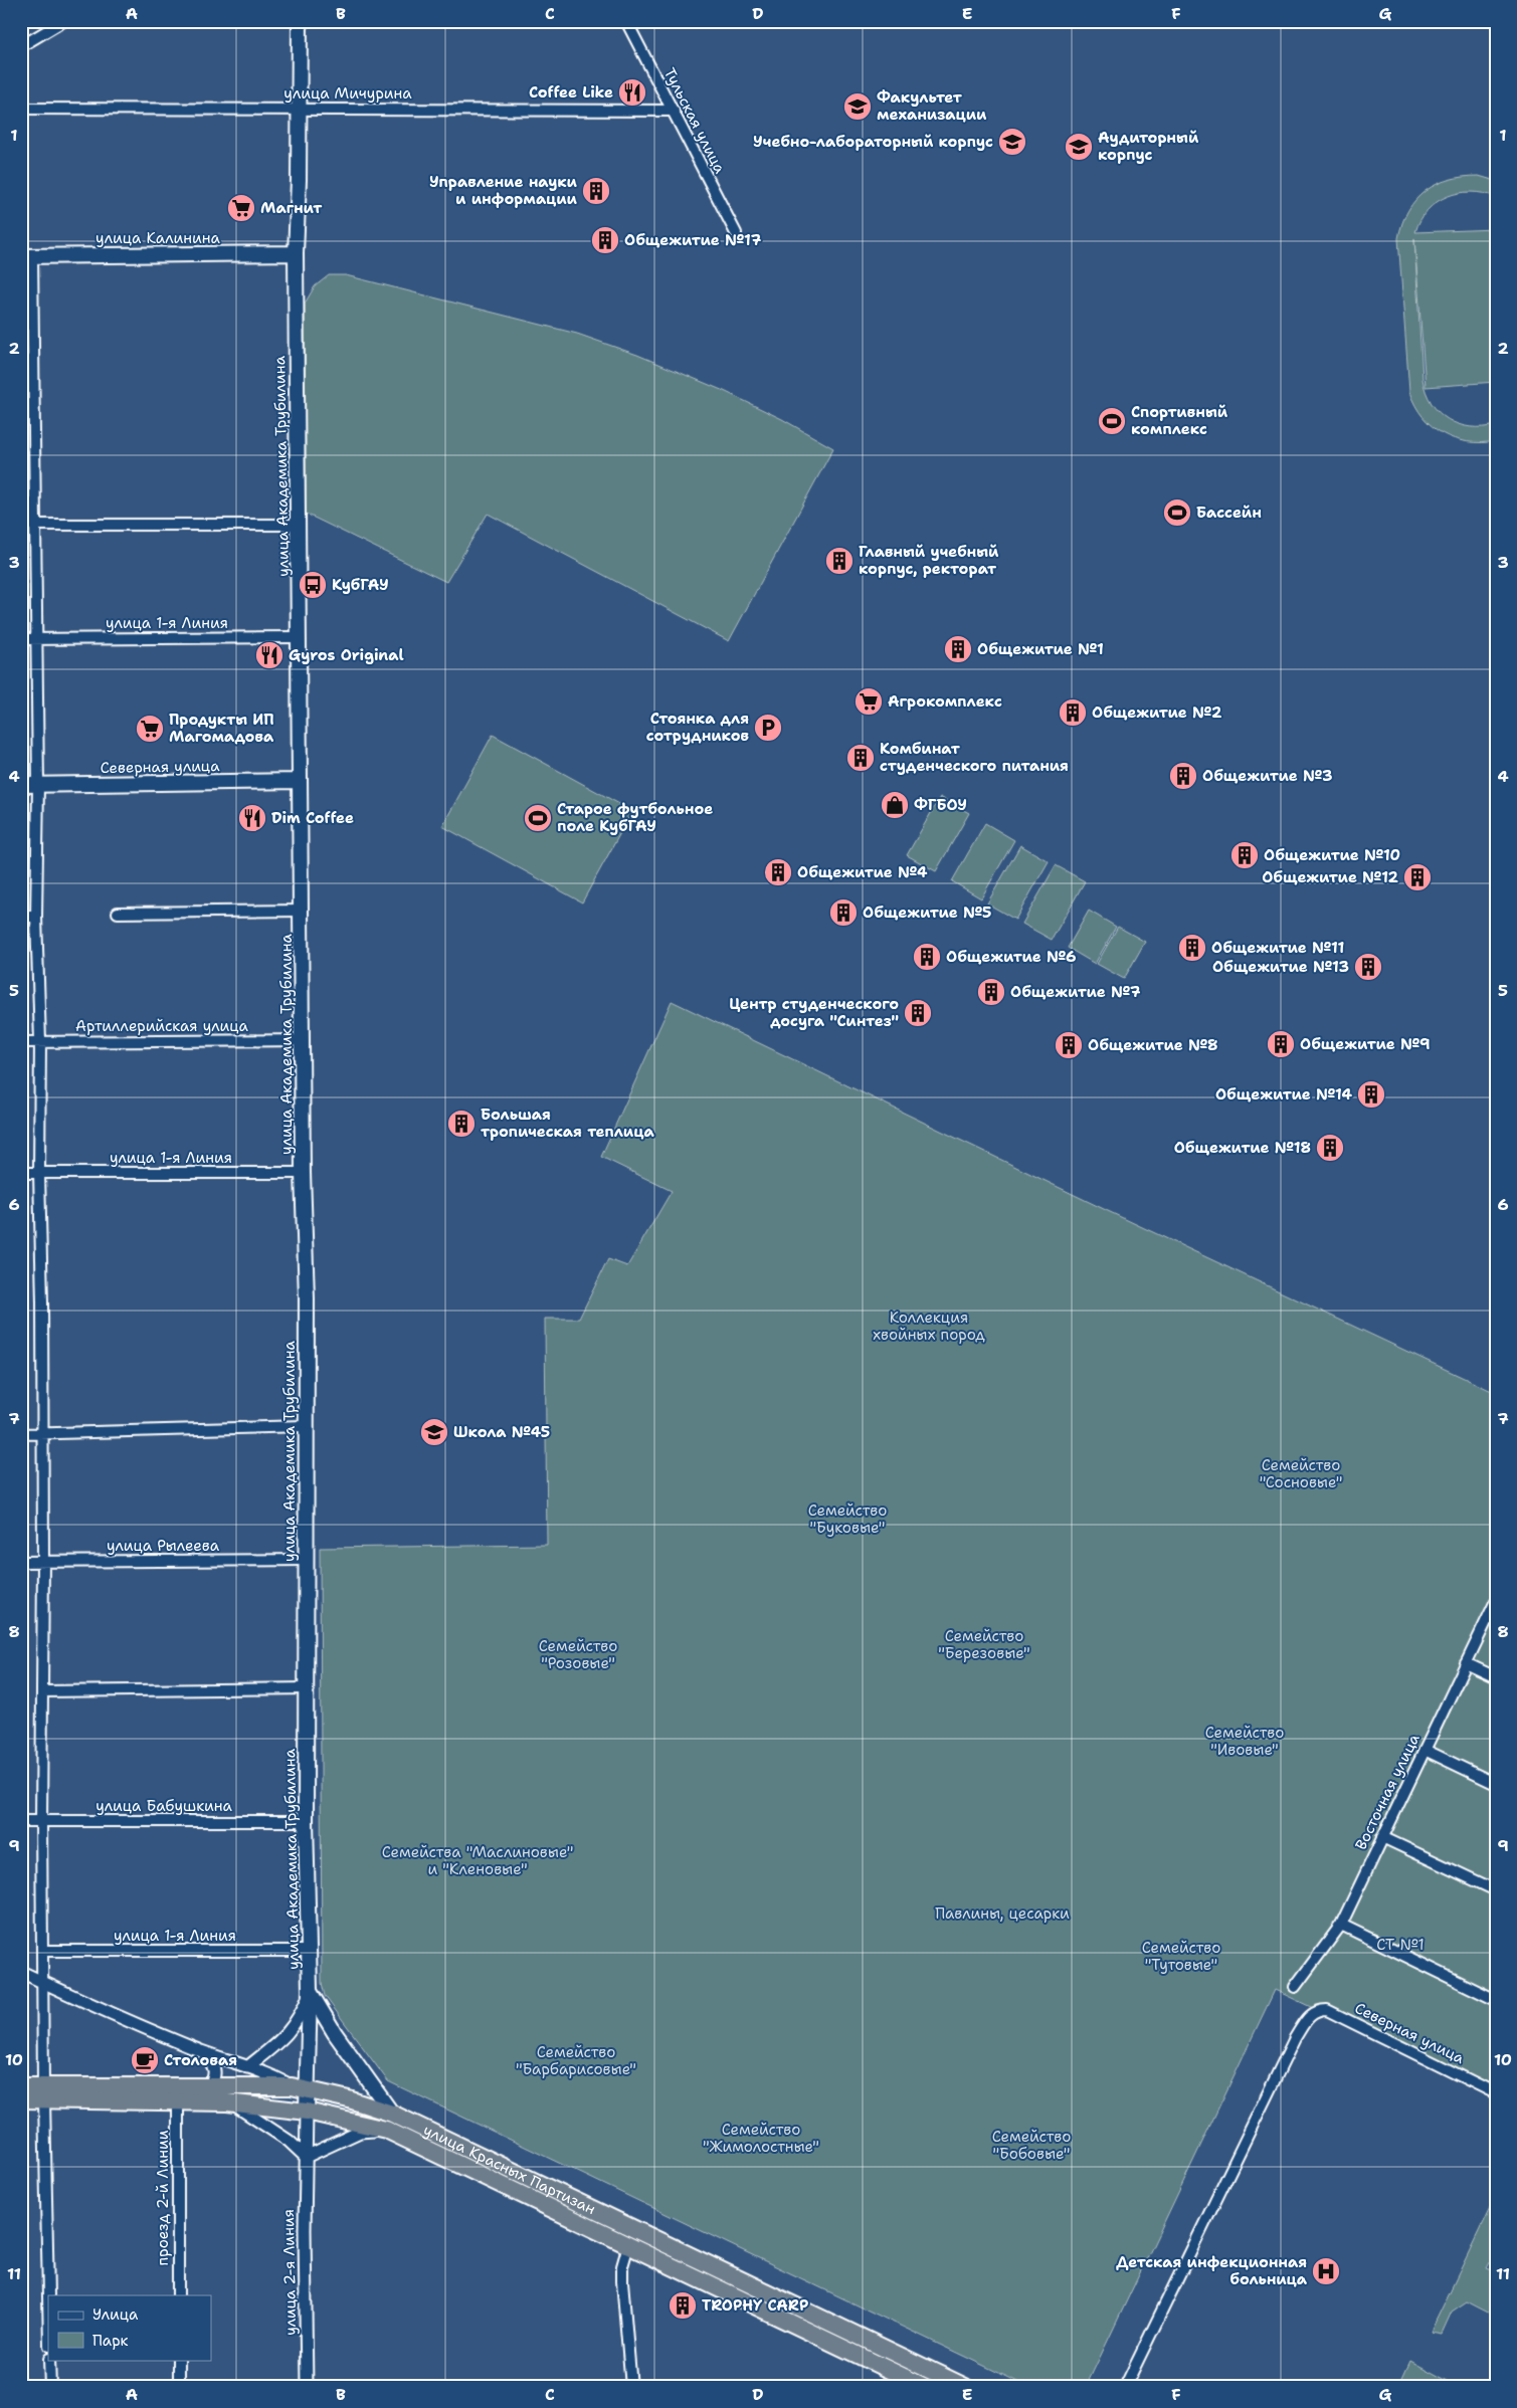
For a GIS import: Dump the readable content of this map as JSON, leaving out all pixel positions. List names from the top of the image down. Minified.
{"streets":{"highway":["улица Красных Партизан"],"main road":["улица Калинина","улица Академика Трубилина","Северная улица","улица 2-я Линия"],"street":["улица Мичурина","Тульская улица","улица 1-я Линия","Артиллерийская улица","улица Рылеева","Восточная улица","улица Бабушкина","проезд 2-й Линии"]},"crossings":[["улица Мичурина","Тульская улица"],["улица Мичурина","улица Академика Трубилина"],["улица Калинина","улица Академика Трубилина"],["улица Академика Трубилина","улица 1-я Линия"],["улица Академика Трубилина","Северная улица"],["улица Академика Трубилина","Артиллерийская улица"],["улица Академика Трубилина","улица Рылеева"],["улица Академика Трубилина","улица Бабушкина"],["улица Академика Трубилина","улица Красных Партизан"],["улица Академика Трубилина","улица 2-я Линия"],["улица Красных Партизан","проезд 2-й Линии"],["улица Красных Партизан","улица 2-я Линия"]],"parks":["Коллекция хвойных пород","Семейство \"Сосновые\"","Семейство \"Буковые\"","Семейство \"Березовые\"","Семейство \"Розовые\"","Семейство \"Ивовые\"","Семейства \"Маслиновые\" и \"Кленовые\"","Павлины, цесарки","СТ №1","Семейство \"Тутовые\"","Семейство \"Барбарисовые\"","Семейство \"Жимолостные\"","Семейство \"Бобовые\""],"places":{"restaurant":["Coffee Like","Gyros Original","Dim Coffee"],"school or university":["Факультет механизации","Учебно-лабораторный корпус","Аудиторный корпус","Школа №45"],"building":["Управление науки и информации","Общежитие №17","Главный учебный корпус, ректорат","Общежитие №1","Общежитие №2","Комбинат студенческого питания","Общежитие №3","Общежитие №10","Общежитие №4","Общежитие №12","Общежитие №5","Общежитие №11","Общежитие №6","Общежитие №13","Общежитие №7","Центр студенческого досуга \"Синтез\"","Общежитие №9","Общежитие №8","Общежитие №14","Большая тропическая теплица","Общежитие №18","TROPHY CARP"],"supermarket":["Магнит","Агрокомплекс","Продукты ИП Магомадова"],"sports":["Спортивный комплекс","Бассейн","Старое футбольное поле КубГАУ"],"bus stop":["КубГАУ"],"parking":["Стоянка для сотрудников"],"shop":["ФГБОУ"],"cafe":["Столовая"],"hospital":["Детская инфекционная больница"]},"legend":["Улица","Парк"],"grid":{"columns":["A","B","C","D","E","F","G"],"rows":["1","2","3","4","5","6","7","8","9","10","11"]}}
